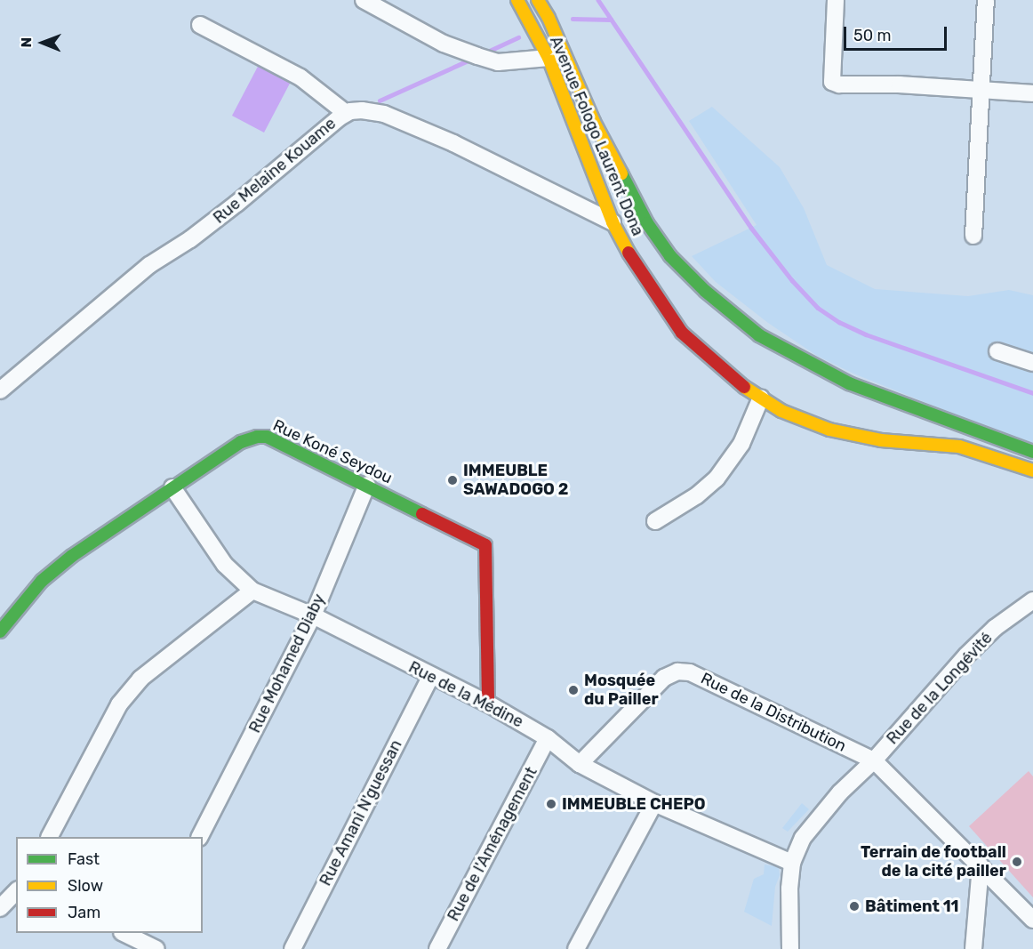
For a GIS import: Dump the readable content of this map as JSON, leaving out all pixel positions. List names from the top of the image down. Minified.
{"streets":{"main road":["Avenue Fologo Laurent Dona","Rue Koné Seydou"],"street":["Rue Melaine Kouame","Rue Mohamed Diaby","Rue de la Longévité","Rue de la Médine","Rue de la Distribution","Rue Amani N'guessan","Rue de l'Aménagement"]},"crossings":[["Avenue Fologo Laurent Dona","Rue Melaine Kouame"],["Rue Koné Seydou","Rue Mohamed Diaby"],["Rue Koné Seydou","Rue de la Médine"],["Rue Mohamed Diaby","Rue de la Médine"],["Rue de la Longévité","Rue de la Médine"],["Rue de la Longévité","Rue de la Distribution"],["Rue de la Médine","Rue de la Distribution"],["Rue de la Médine","Rue Amani N'guessan"],["Rue de la Médine","Rue de l'Aménagement"]],"places":["IMMEUBLE SAWADOGO 2","Mosquée du Pailler","IMMEUBLE CHEPO","Terrain de football de la cité pailler","Bâtiment 11"],"legend":["Fast","Slow","Jam"],"scale_bar":"50 m","north":"left"}
